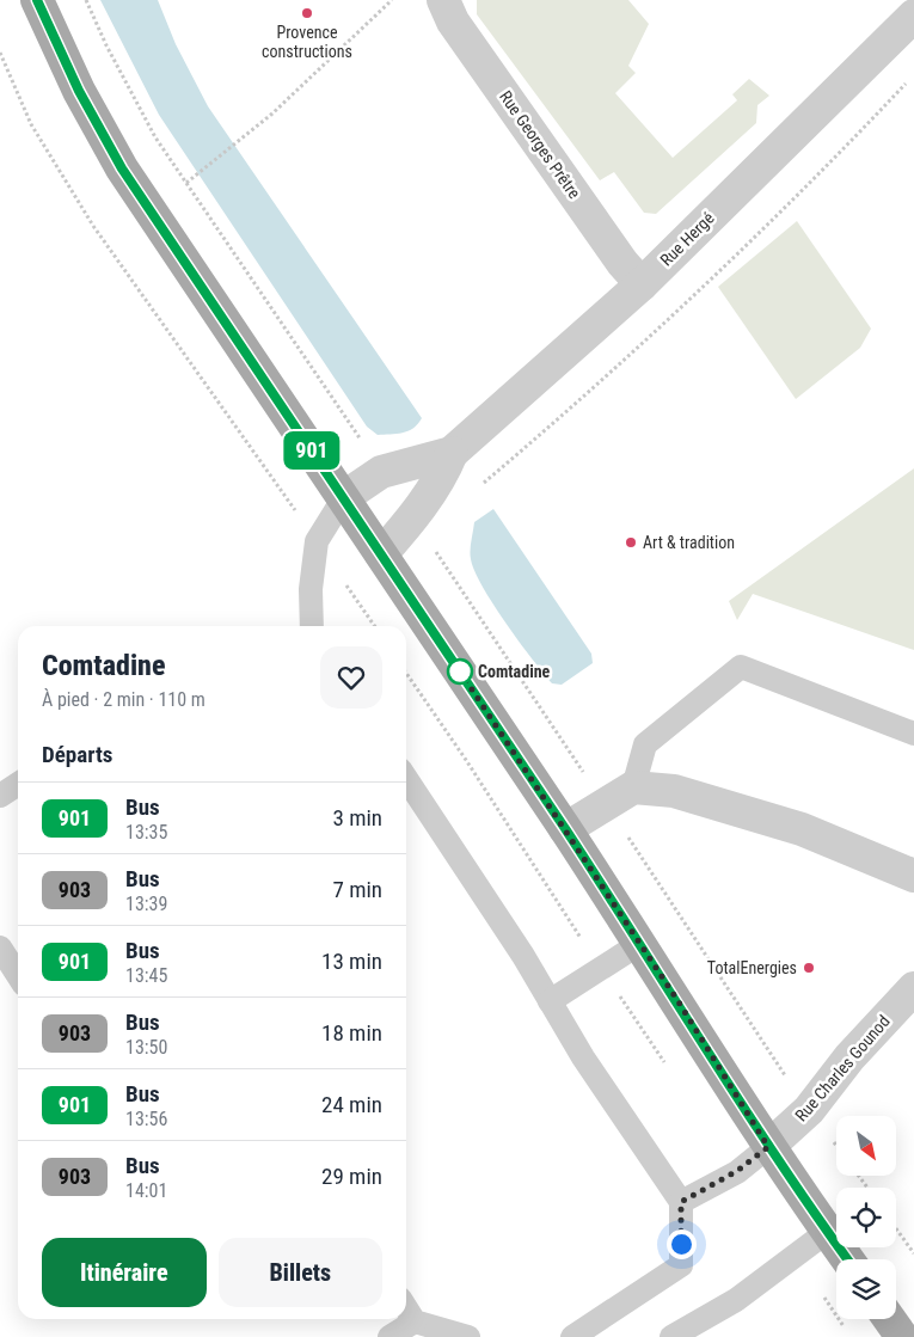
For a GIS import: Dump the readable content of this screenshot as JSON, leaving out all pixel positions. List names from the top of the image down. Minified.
{"streets":{"street":["Rue Georges Prêtre","Rue Hergé","Rue Charles Gounod"]},"crossings":[["Rue Georges Prêtre","Rue Hergé"]],"places":["Provence constructions","Art & tradition","Comtadine","TotalEnergies"],"lines":["bus line 901"],"north":"bottom right","page":{"on_map":"901","heading":[["Comtadine","À pied · 2 min · 110 m"],"Départs"],"list":[{"mark":"901","name":"Bus","note":"13:35","value":"3 min"},{"mark":"903","name":"Bus","note":"13:39","value":"7 min"},{"mark":"901","name":"Bus","note":"13:45","value":"13 min"},{"mark":"903","name":"Bus","note":"13:50","value":"18 min"},{"mark":"901","name":"Bus","note":"13:56","value":"24 min"},{"mark":"903","name":"Bus","note":"14:01","value":"29 min"}],"buttons":["Itinéraire","Billets"]}}
